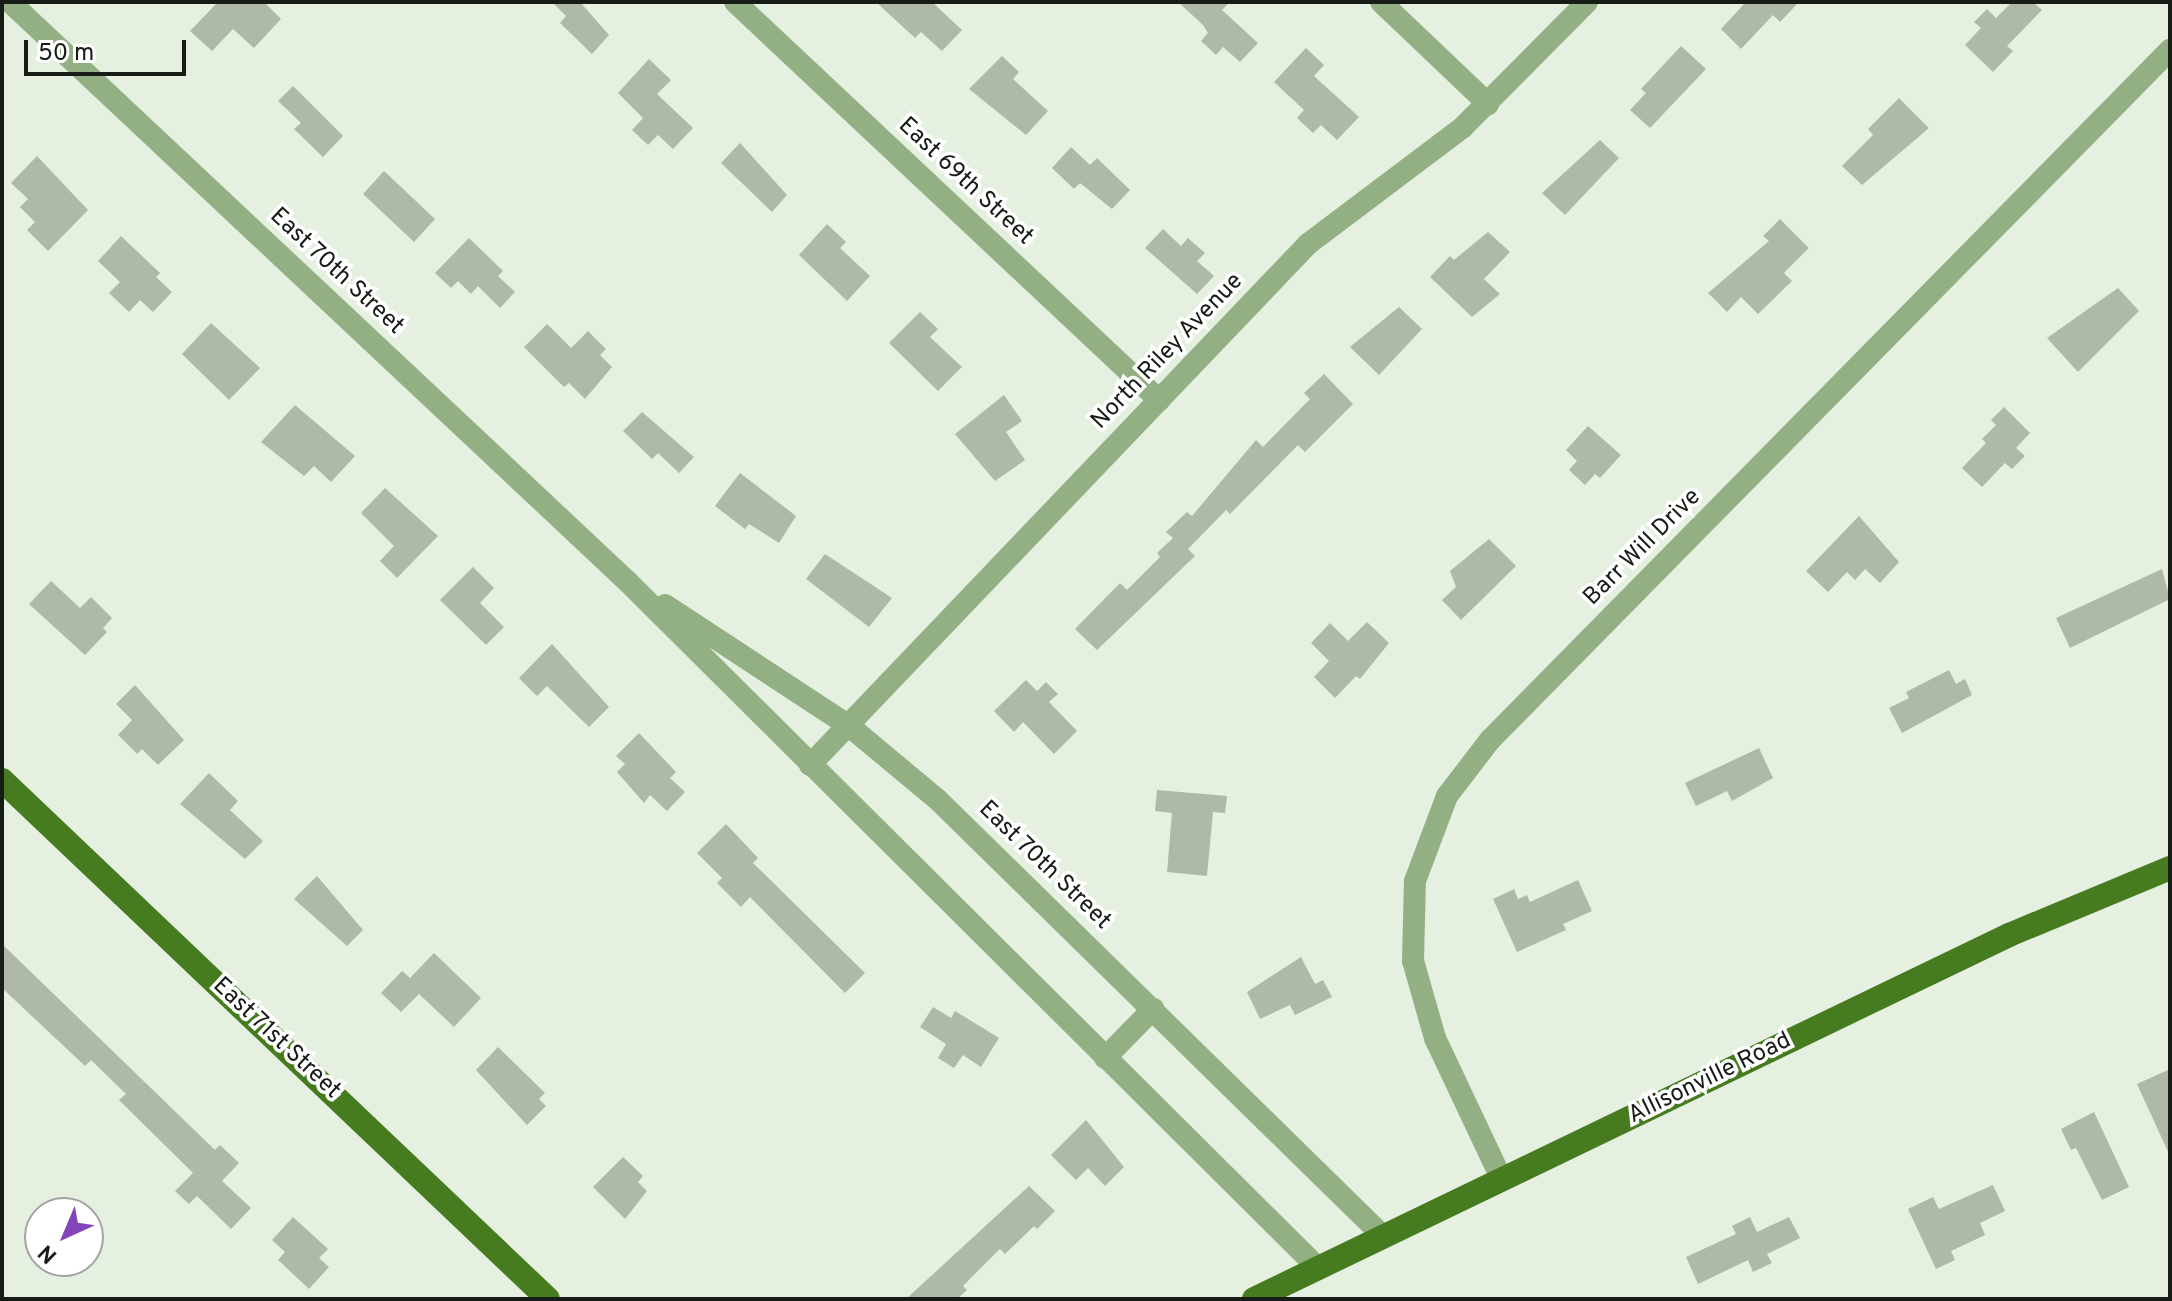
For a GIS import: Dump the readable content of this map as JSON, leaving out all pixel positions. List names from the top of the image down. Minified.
{"streets":{"main road":["East 71st Street","Allisonville Road"],"street":["East 69th Street","East 70th Street","North Riley Avenue","Barr Will Drive"]},"crossings":[["East 69th Street","North Riley Avenue"],["East 70th Street","North Riley Avenue"],["East 70th Street","Allisonville Road"],["Barr Will Drive","Allisonville Road"]],"scale_bar":"50 m","north":"bottom left"}
